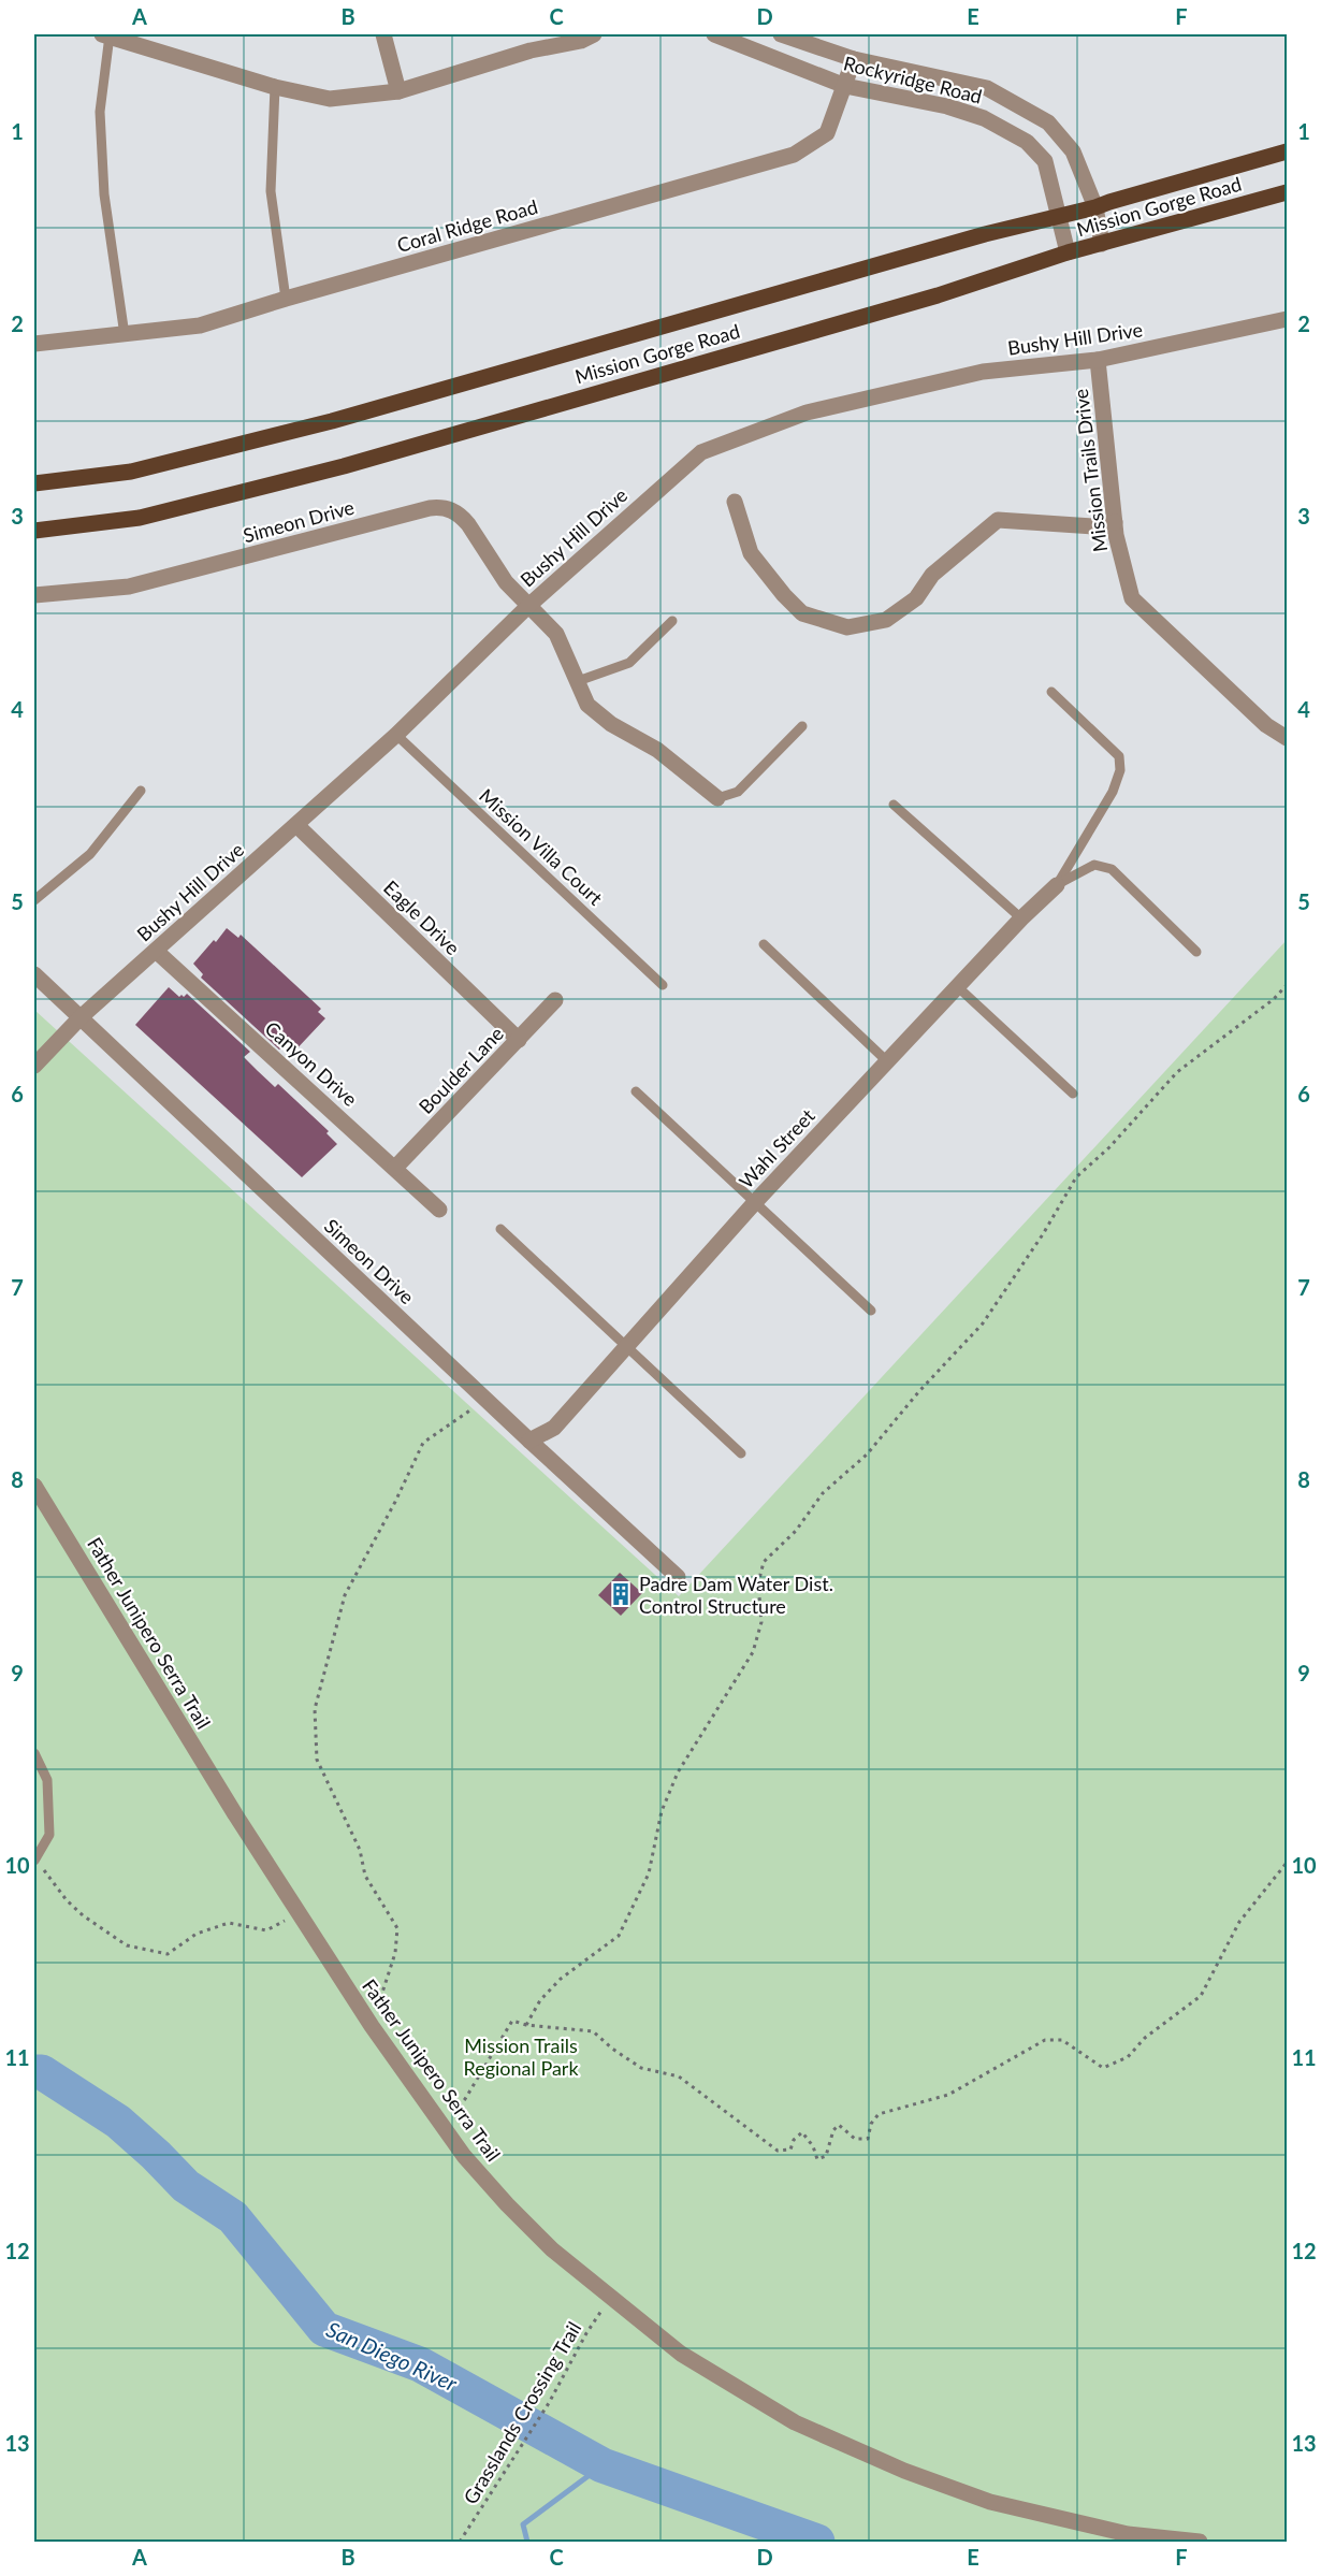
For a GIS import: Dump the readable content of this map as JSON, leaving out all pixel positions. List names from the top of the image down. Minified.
{"streets":{"main road":["Mission Gorge Road"],"street":["Rockyridge Road","Coral Ridge Road","Bushy Hill Drive","Mission Trails Drive","Simeon Drive","Eagle Drive","Canyon Drive","Boulder Lane","Wahl Street","Father Junipero Serra Trail"],"lane":["Mission Villa Court"],"path":["Grasslands Crossing Trail"]},"crossings":[["Rockyridge Road","Mission Gorge Road"],["Rockyridge Road","Coral Ridge Road"],["Bushy Hill Drive","Mission Trails Drive"],["Bushy Hill Drive","Simeon Drive"],["Bushy Hill Drive","Mission Villa Court"],["Bushy Hill Drive","Eagle Drive"],["Bushy Hill Drive","Canyon Drive"],["Simeon Drive","Wahl Street"],["Eagle Drive","Boulder Lane"],["Canyon Drive","Boulder Lane"],["Father Junipero Serra Trail","Grasslands Crossing Trail"]],"water":["San Diego River"],"parks":["Mission Trails Regional Park"],"places":{"building":["Padre Dam Water Dist. Control Structure"]},"grid":{"columns":["A","B","C","D","E","F"],"rows":["1","2","3","4","5","6","7","8","9","10","11","12","13"]}}
